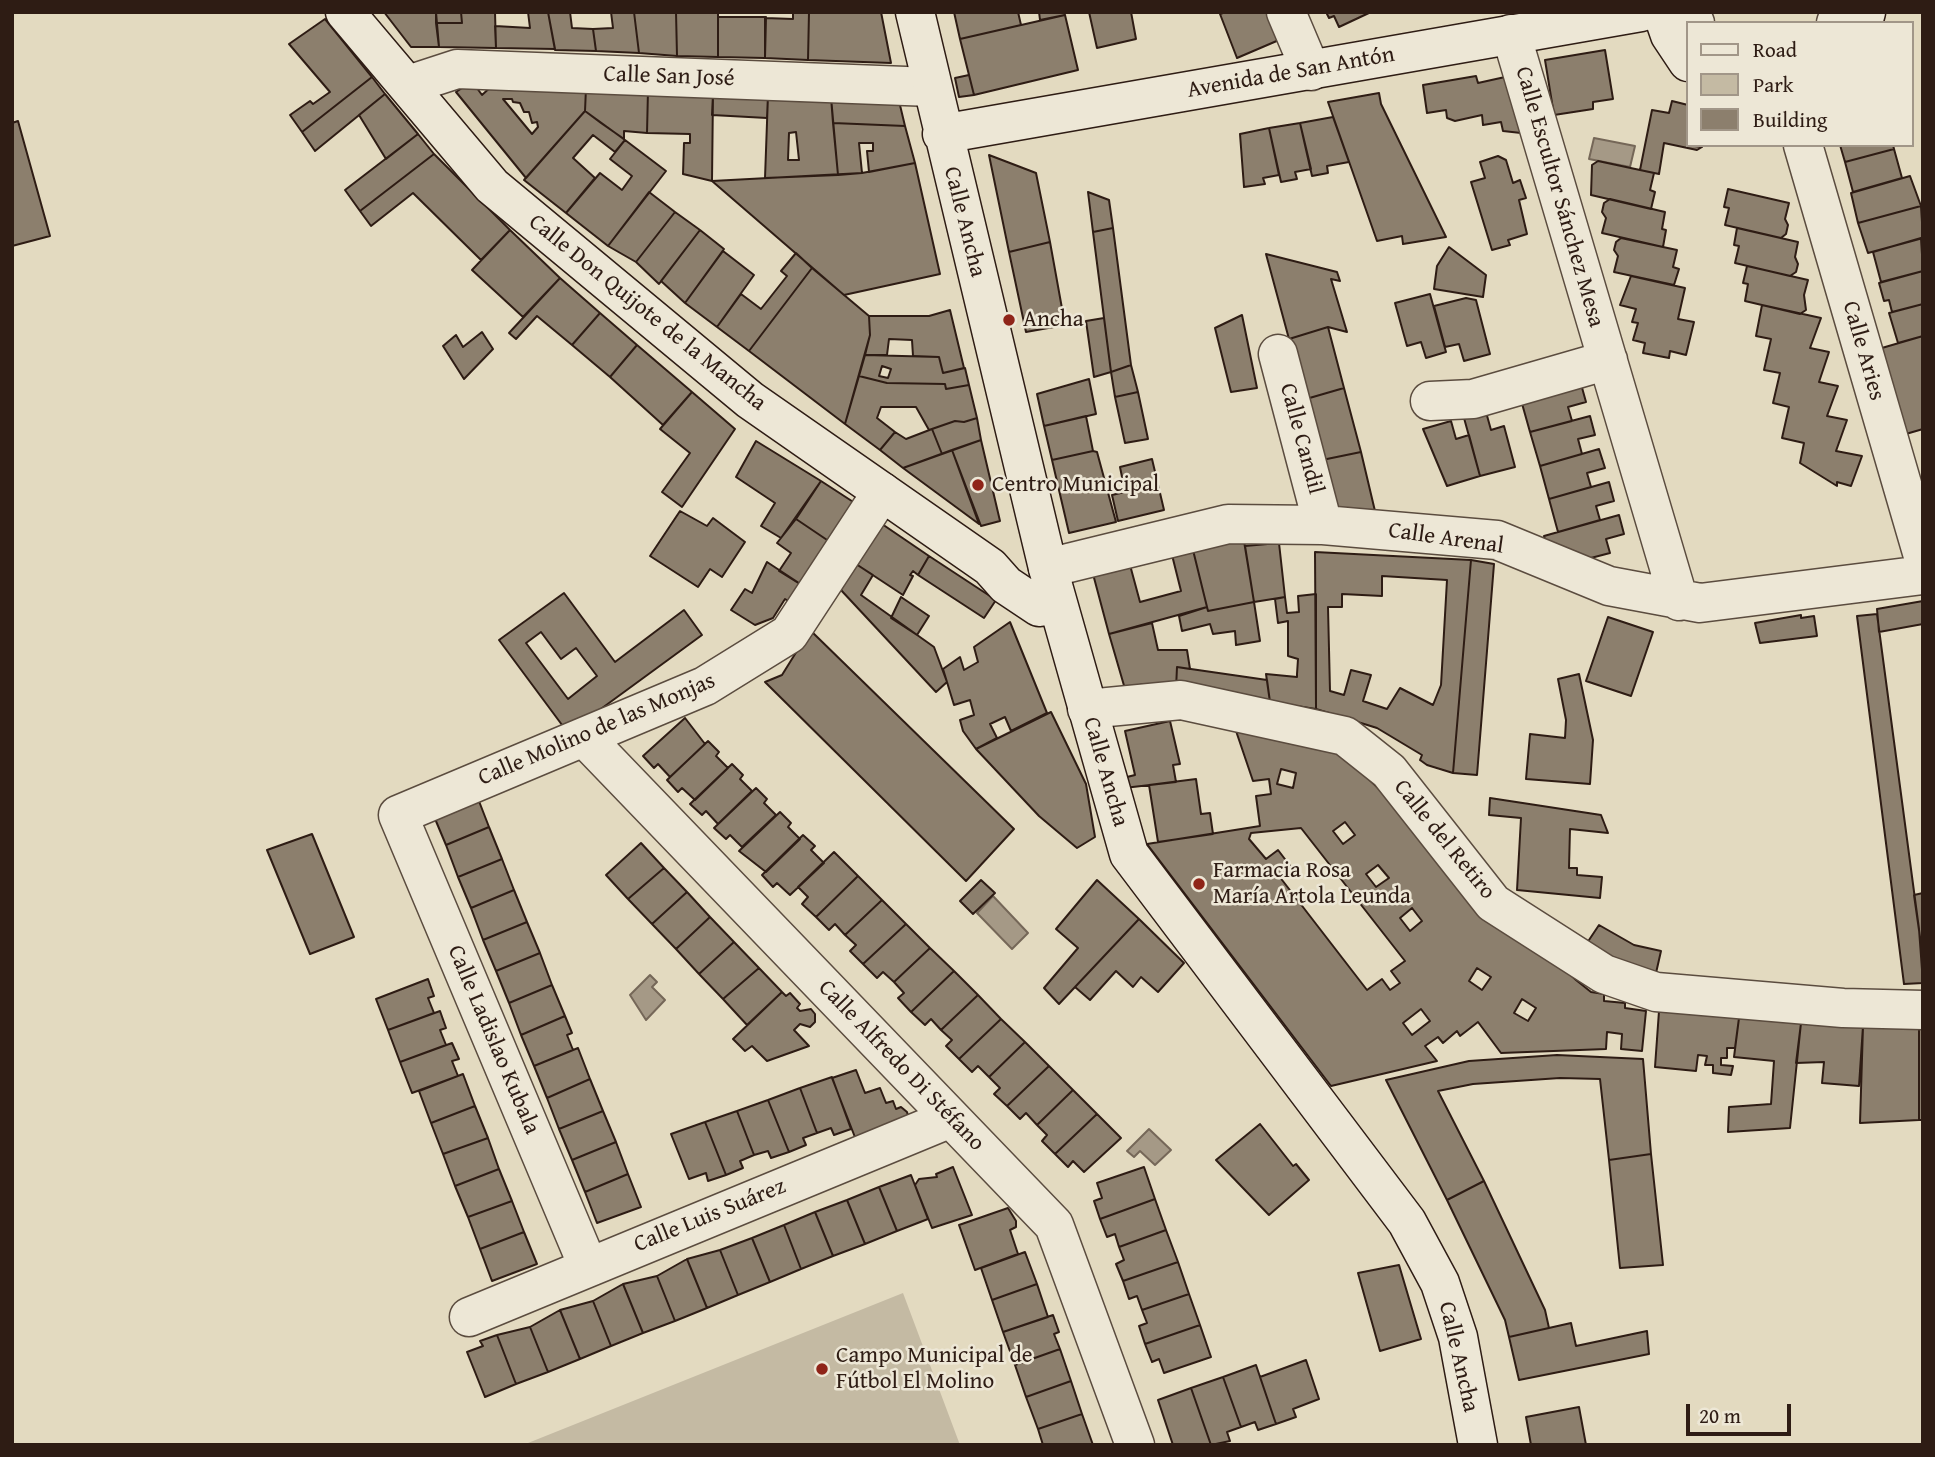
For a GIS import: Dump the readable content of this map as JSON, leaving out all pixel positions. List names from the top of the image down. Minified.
{"streets":{"street":["Avenida de San Antón","Calle San José","Calle Escultor Sánchez Mesa","Calle Ancha","Calle Don Quijote de la Mancha","Calle Aries","Calle Candil","Calle Arenal","Calle Molino de las Monjas","Calle del Retiro","Calle Ladislao Kubala","Calle Alfredo Di Stéfano","Calle Luis Suárez"]},"crossings":[["Avenida de San Antón","Calle Escultor Sánchez Mesa"],["Avenida de San Antón","Calle Ancha"],["Calle San José","Calle Ancha"],["Calle San José","Calle Don Quijote de la Mancha"],["Calle Escultor Sánchez Mesa","Calle Arenal"],["Calle Ancha","Calle Don Quijote de la Mancha"],["Calle Ancha","Calle Arenal"],["Calle Ancha","Calle del Retiro"],["Calle Don Quijote de la Mancha","Calle Arenal"],["Calle Don Quijote de la Mancha","Calle Molino de las Monjas"],["Calle Candil","Calle Arenal"],["Calle Molino de las Monjas","Calle Ladislao Kubala"],["Calle Molino de las Monjas","Calle Alfredo Di Stéfano"],["Calle Ladislao Kubala","Calle Luis Suárez"],["Calle Alfredo Di Stéfano","Calle Luis Suárez"]],"places":["Ancha","Centro Municipal","Farmacia Rosa María Artola Leunda","Campo Municipal de Fútbol El Molino"],"legend":["Road","Park","Building"],"scale_bar":"20 m"}
